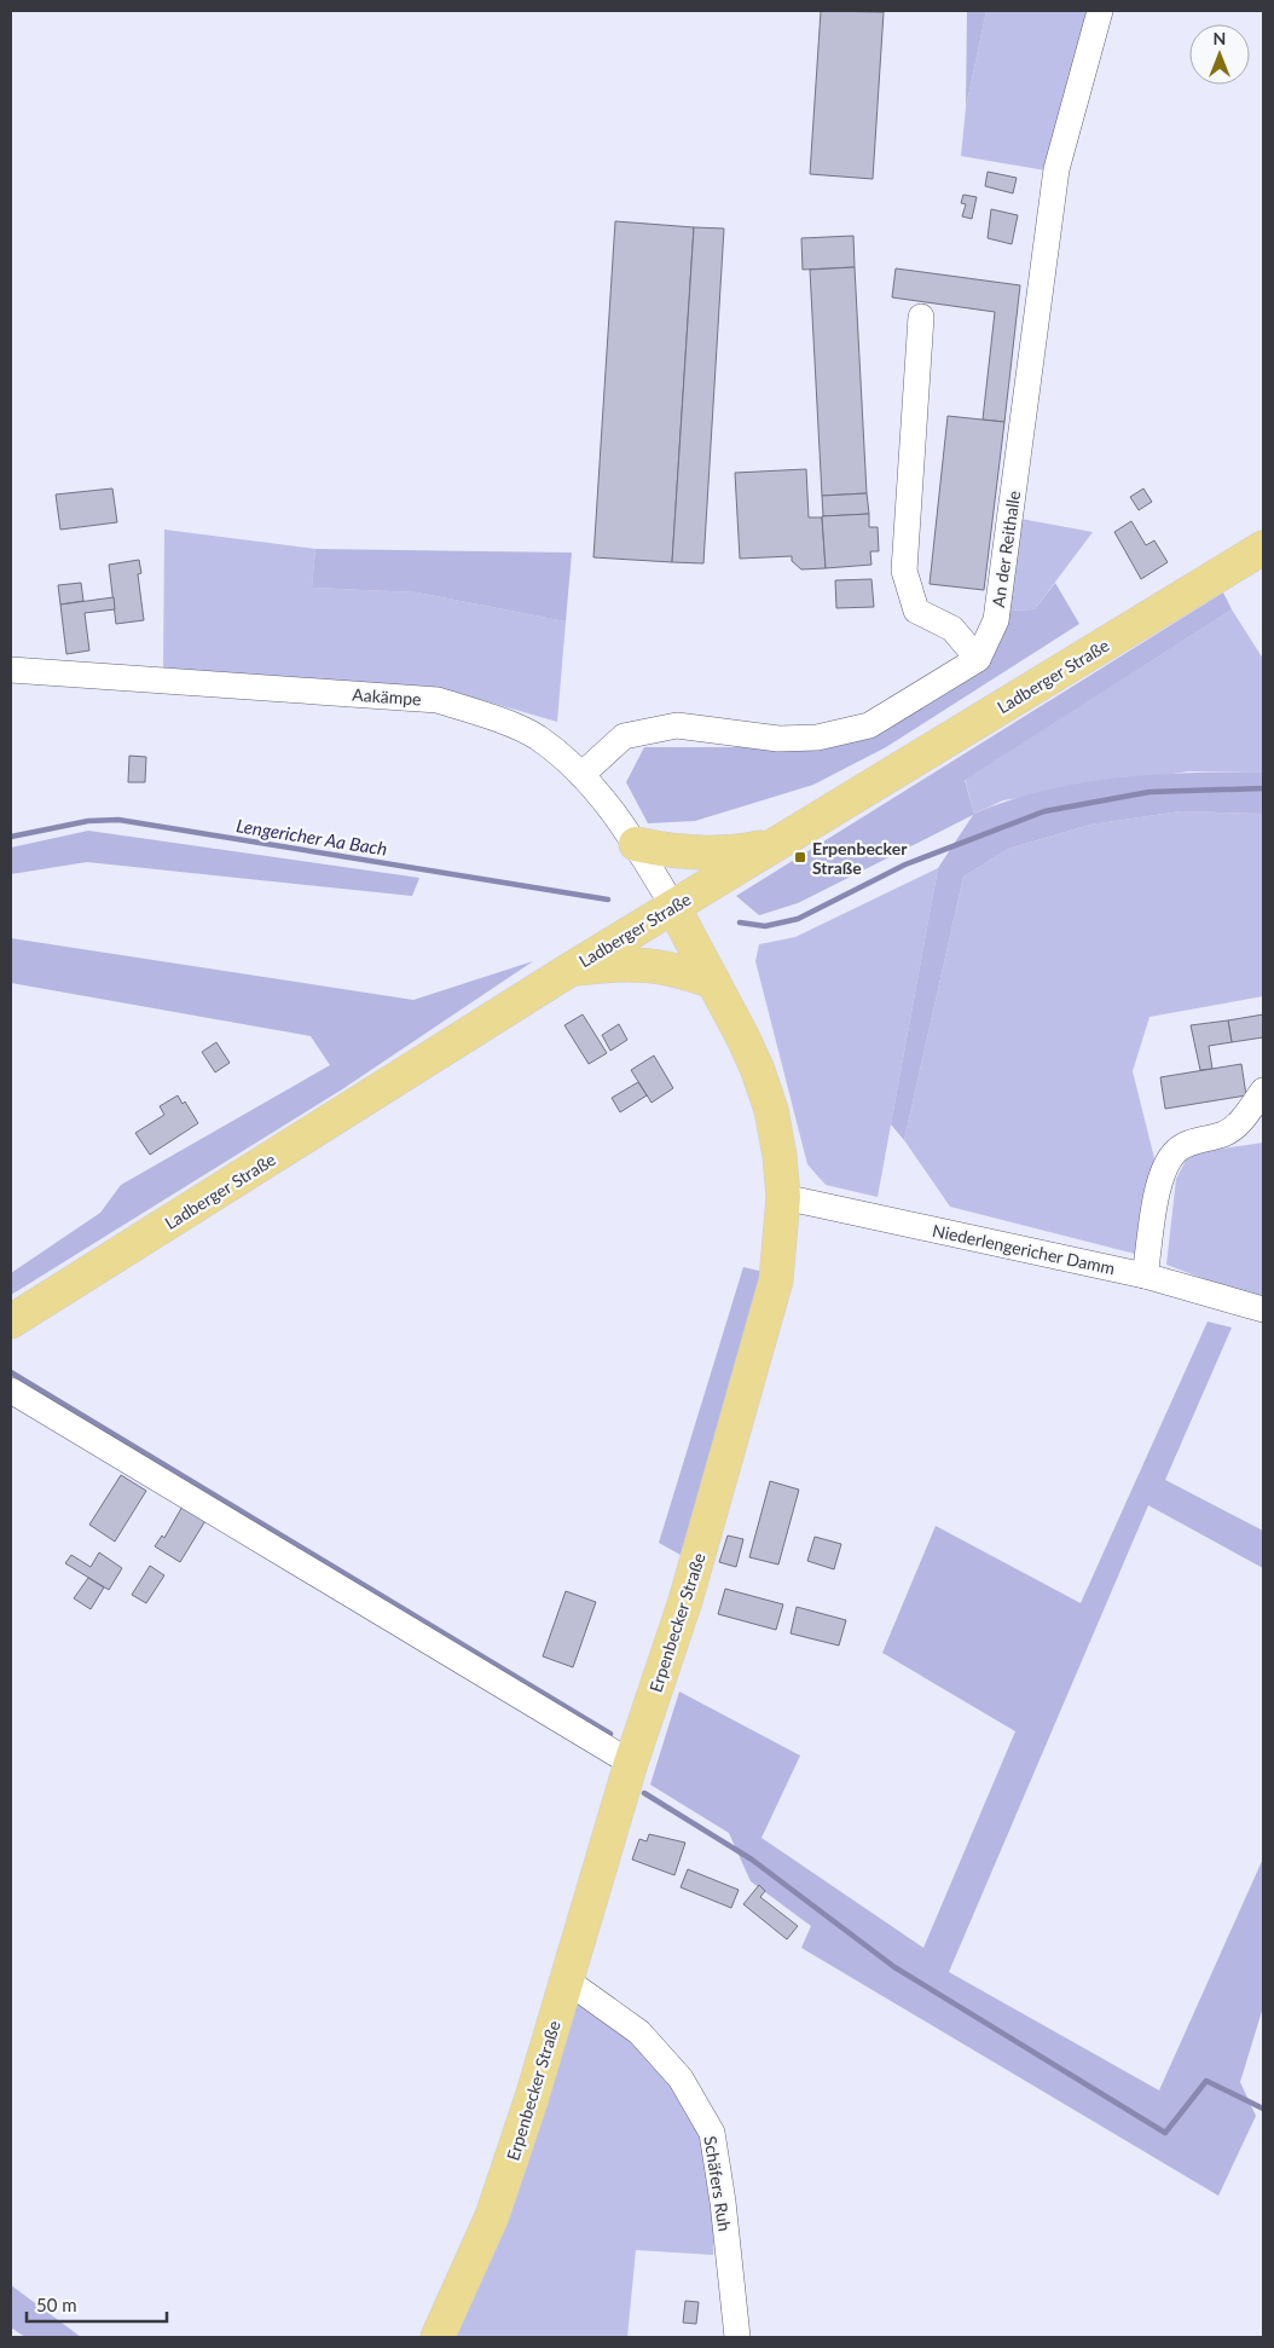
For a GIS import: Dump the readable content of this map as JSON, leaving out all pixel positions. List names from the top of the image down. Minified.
{"streets":{"main road":["Ladberger Straße","Erpenbecker Straße"],"street":["An der Reithalle","Aakämpe","Niederlengericher Damm","Schäfers Ruh"]},"crossings":[["Ladberger Straße","Aakämpe"],["Ladberger Straße","Erpenbecker Straße"],["Aakämpe","Erpenbecker Straße"],["Niederlengericher Damm","Erpenbecker Straße"],["Erpenbecker Straße","Schäfers Ruh"]],"water":["Lengericher Aa Bach"],"places":{"transit":["Erpenbecker Straße"]},"scale_bar":"50 m","north":"top"}
